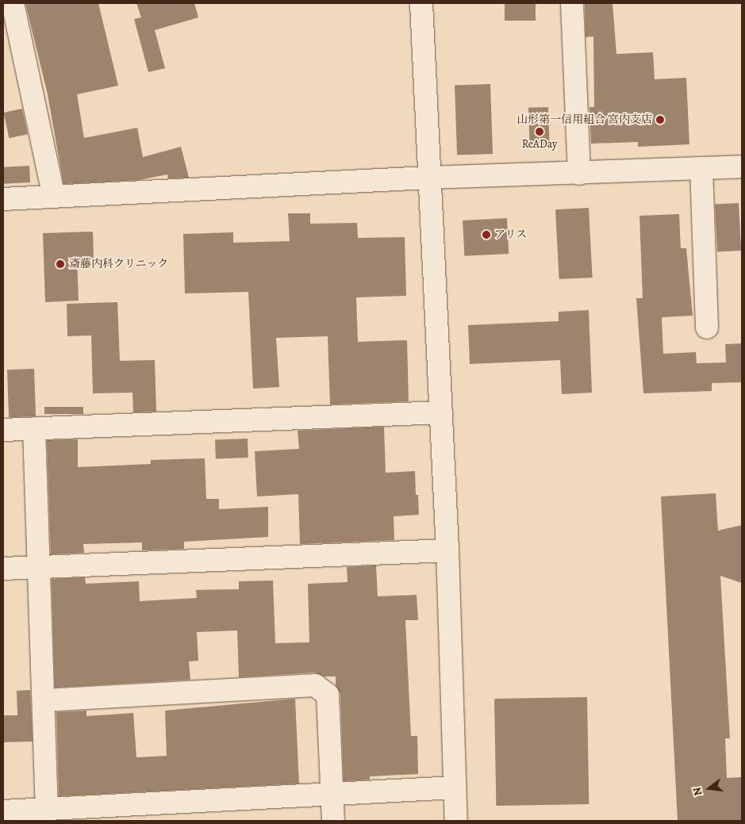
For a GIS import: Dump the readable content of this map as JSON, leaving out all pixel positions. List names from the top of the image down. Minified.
{"places":["山形第一信用組合 宮内支店","ReADay","アリス","斎藤内科クリニック"],"north":"left"}
